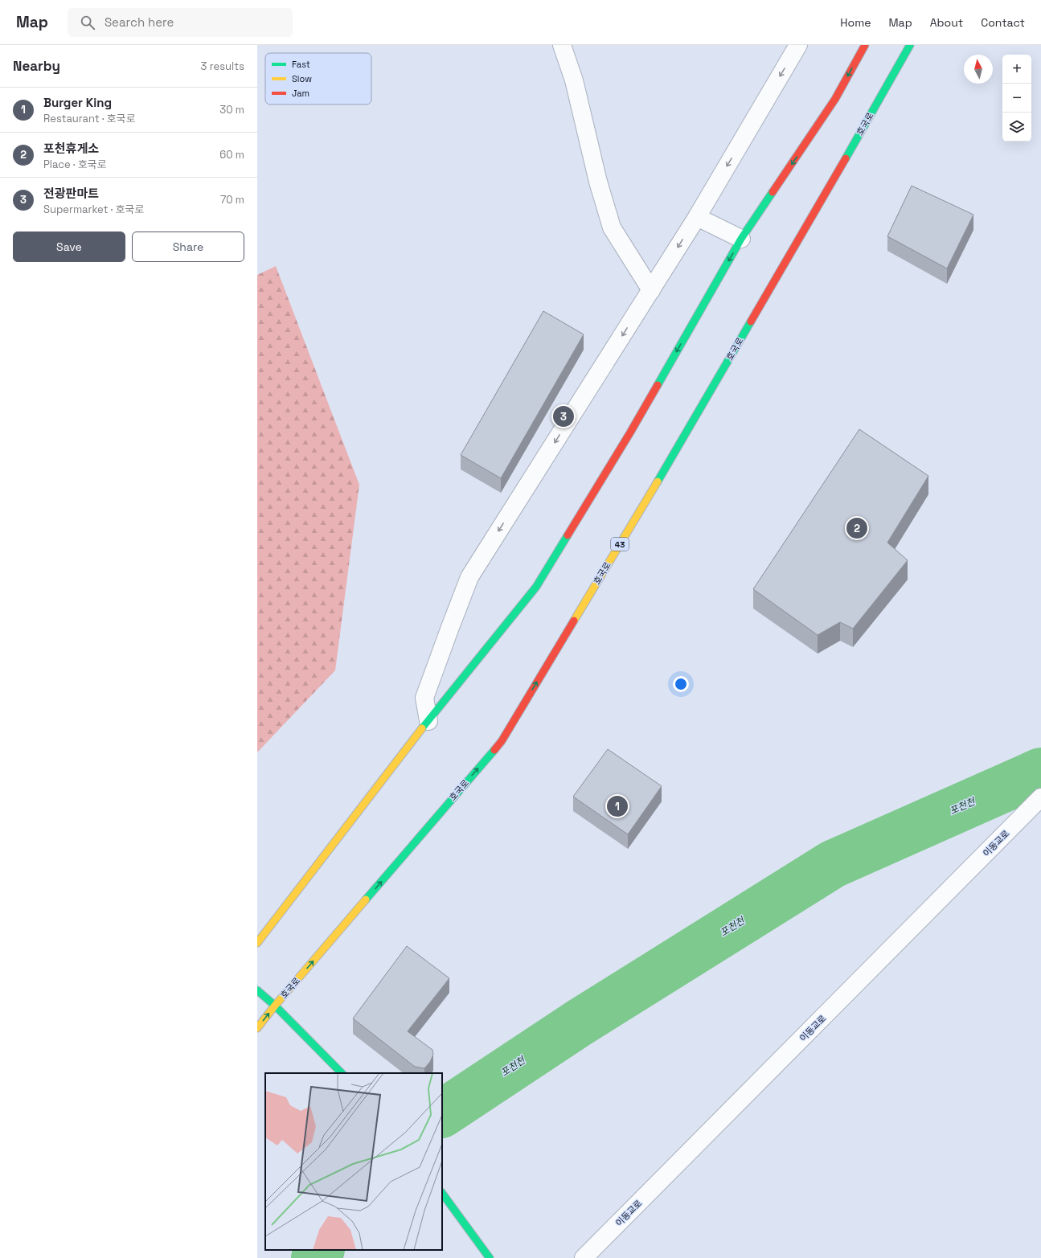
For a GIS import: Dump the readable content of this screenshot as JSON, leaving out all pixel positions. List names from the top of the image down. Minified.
{"streets":{"main road":["호국로","43"],"street":["이동교로"]},"water":["포천천"],"legend":["Fast","Slow","Jam"],"north":"top","page":{"header":"Map","search":"Search here","nav":["Home","Map","About","Contact"],"heading":["Nearby","3 results"],"map_buttons":["+","−"],"list":[{"mark":"1","name":"Burger King","note":"Restaurant · 호국로","value":"30 m"},{"mark":"2","name":"포천휴게소","note":"Place · 호국로","value":"60 m"},{"mark":"3","name":"전광판마트","note":"Supermarket · 호국로","value":"70 m"}],"buttons":["Save","Share"],"pins":["3","2","1"]}}
